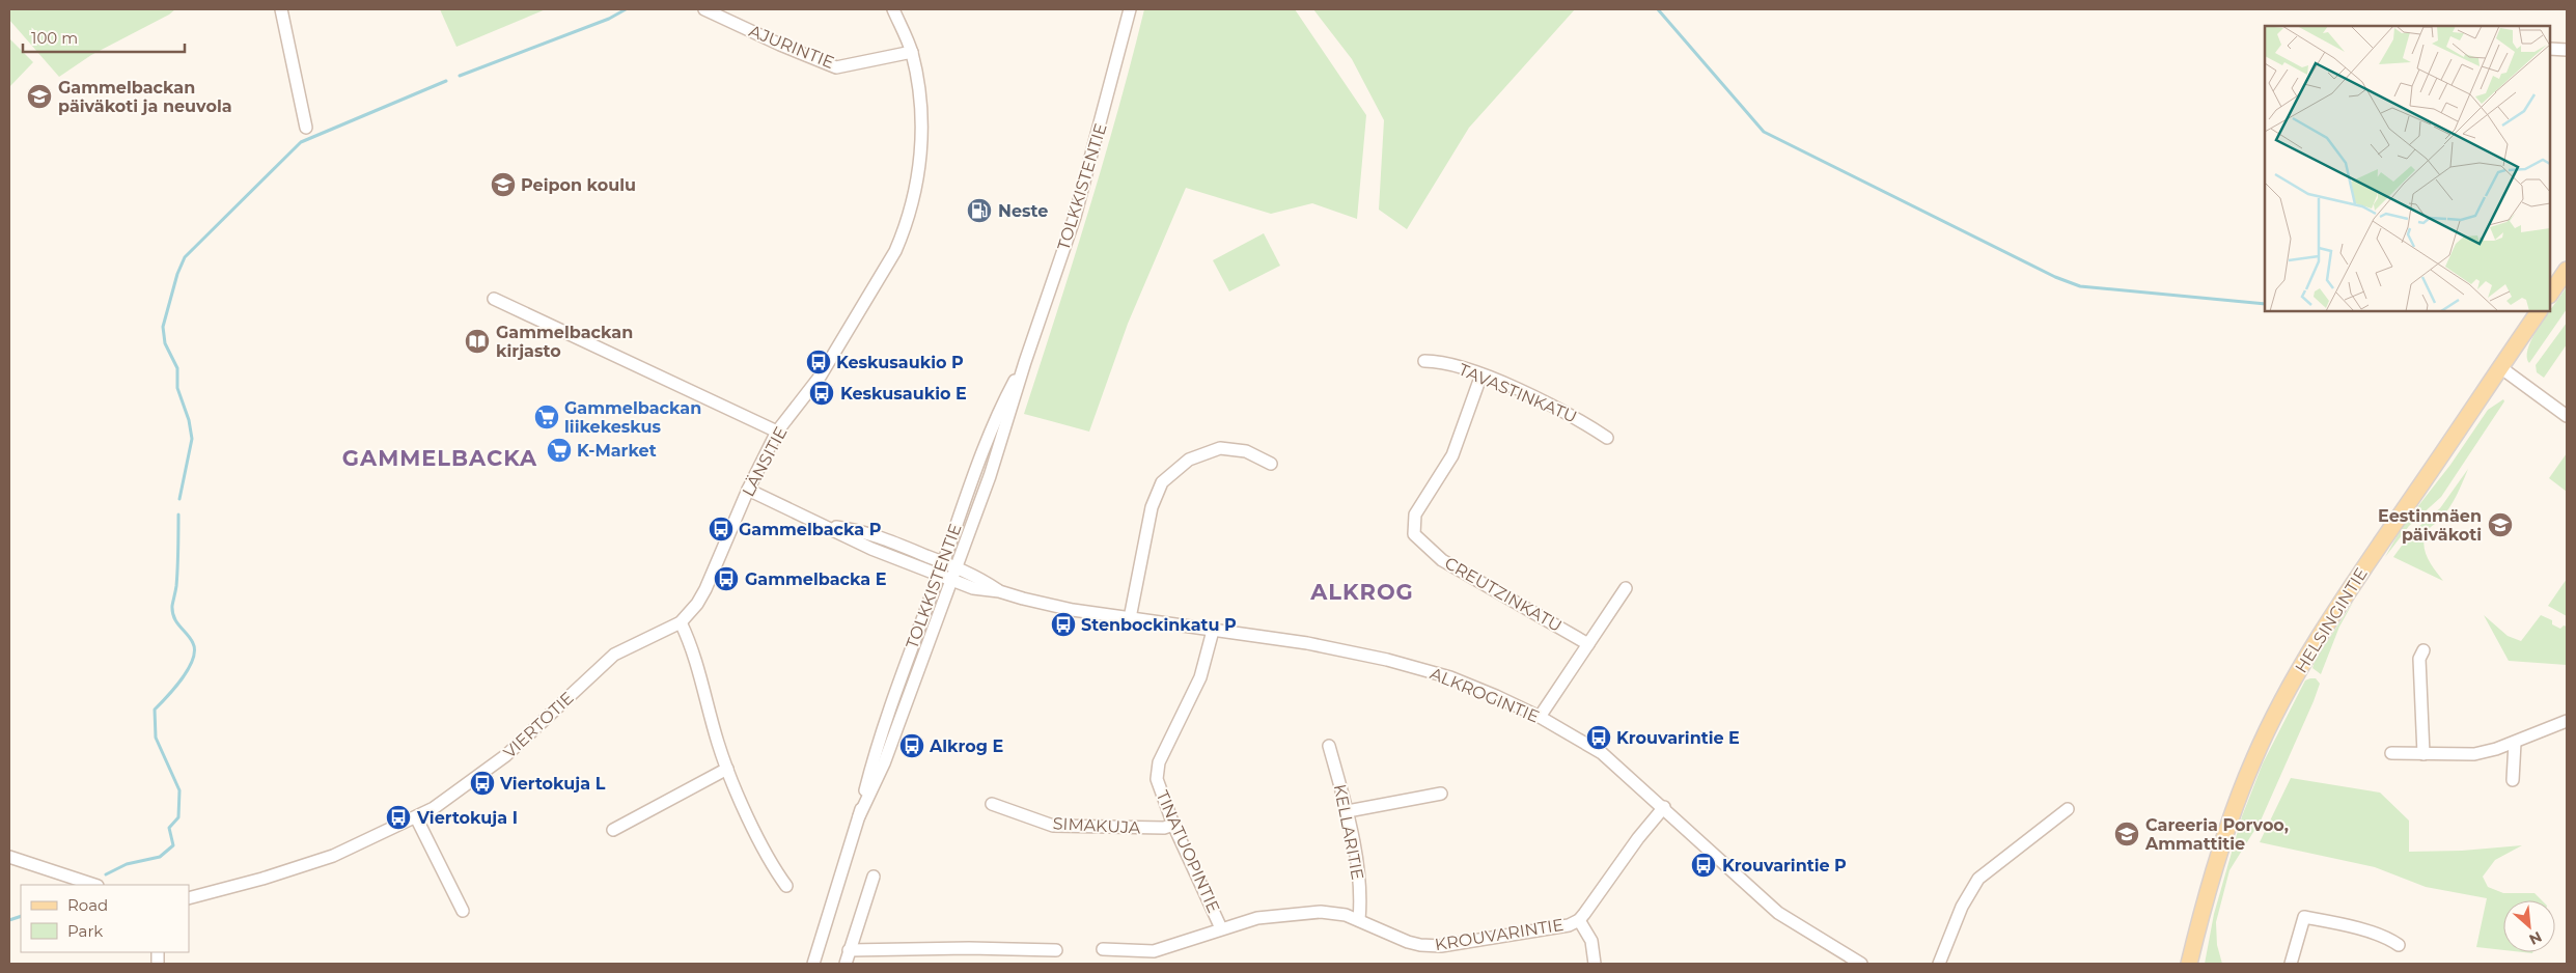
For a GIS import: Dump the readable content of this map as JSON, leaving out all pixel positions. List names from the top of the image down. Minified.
{"streets":{"main road":["HELSINGINTIE"],"street":["AJURINTIE","TOLKKISTENTIE","TAVASTINKATU","LÄNSITIE","CREUTZINKATU","ALKROGINTIE","VIERTOTIE","SIMAKUJA","KELLARITIE","TINATUOPINTIE","KROUVARINTIE"]},"crossings":[["AJURINTIE","LÄNSITIE"],["TOLKKISTENTIE","ALKROGINTIE"],["TAVASTINKATU","CREUTZINKATU"],["LÄNSITIE","VIERTOTIE"],["ALKROGINTIE","TINATUOPINTIE"],["ALKROGINTIE","KROUVARINTIE"],["SIMAKUJA","TINATUOPINTIE"],["KELLARITIE","KROUVARINTIE"],["TINATUOPINTIE","KROUVARINTIE"]],"districts":["GAMMELBACKA","ALKROG"],"places":{"school or university":["Gammelbackan päiväkoti ja neuvola","Peipon koulu","Eestinmäen päiväkoti","Careeria Porvoo, Ammattitie"],"fuel station":["Neste"],"library":["Gammelbackan kirjasto"],"bus stop":["Keskusaukio P","Keskusaukio E","Gammelbacka P","Gammelbacka E","Stenbockinkatu P","Krouvarintie E","Alkrog E","Viertokuja L","Viertokuja I","Krouvarintie P"],"supermarket":["Gammelbackan liikekeskus","K-Market"]},"legend":["Road","Park"],"scale_bar":"100 m","north":"bottom right"}
